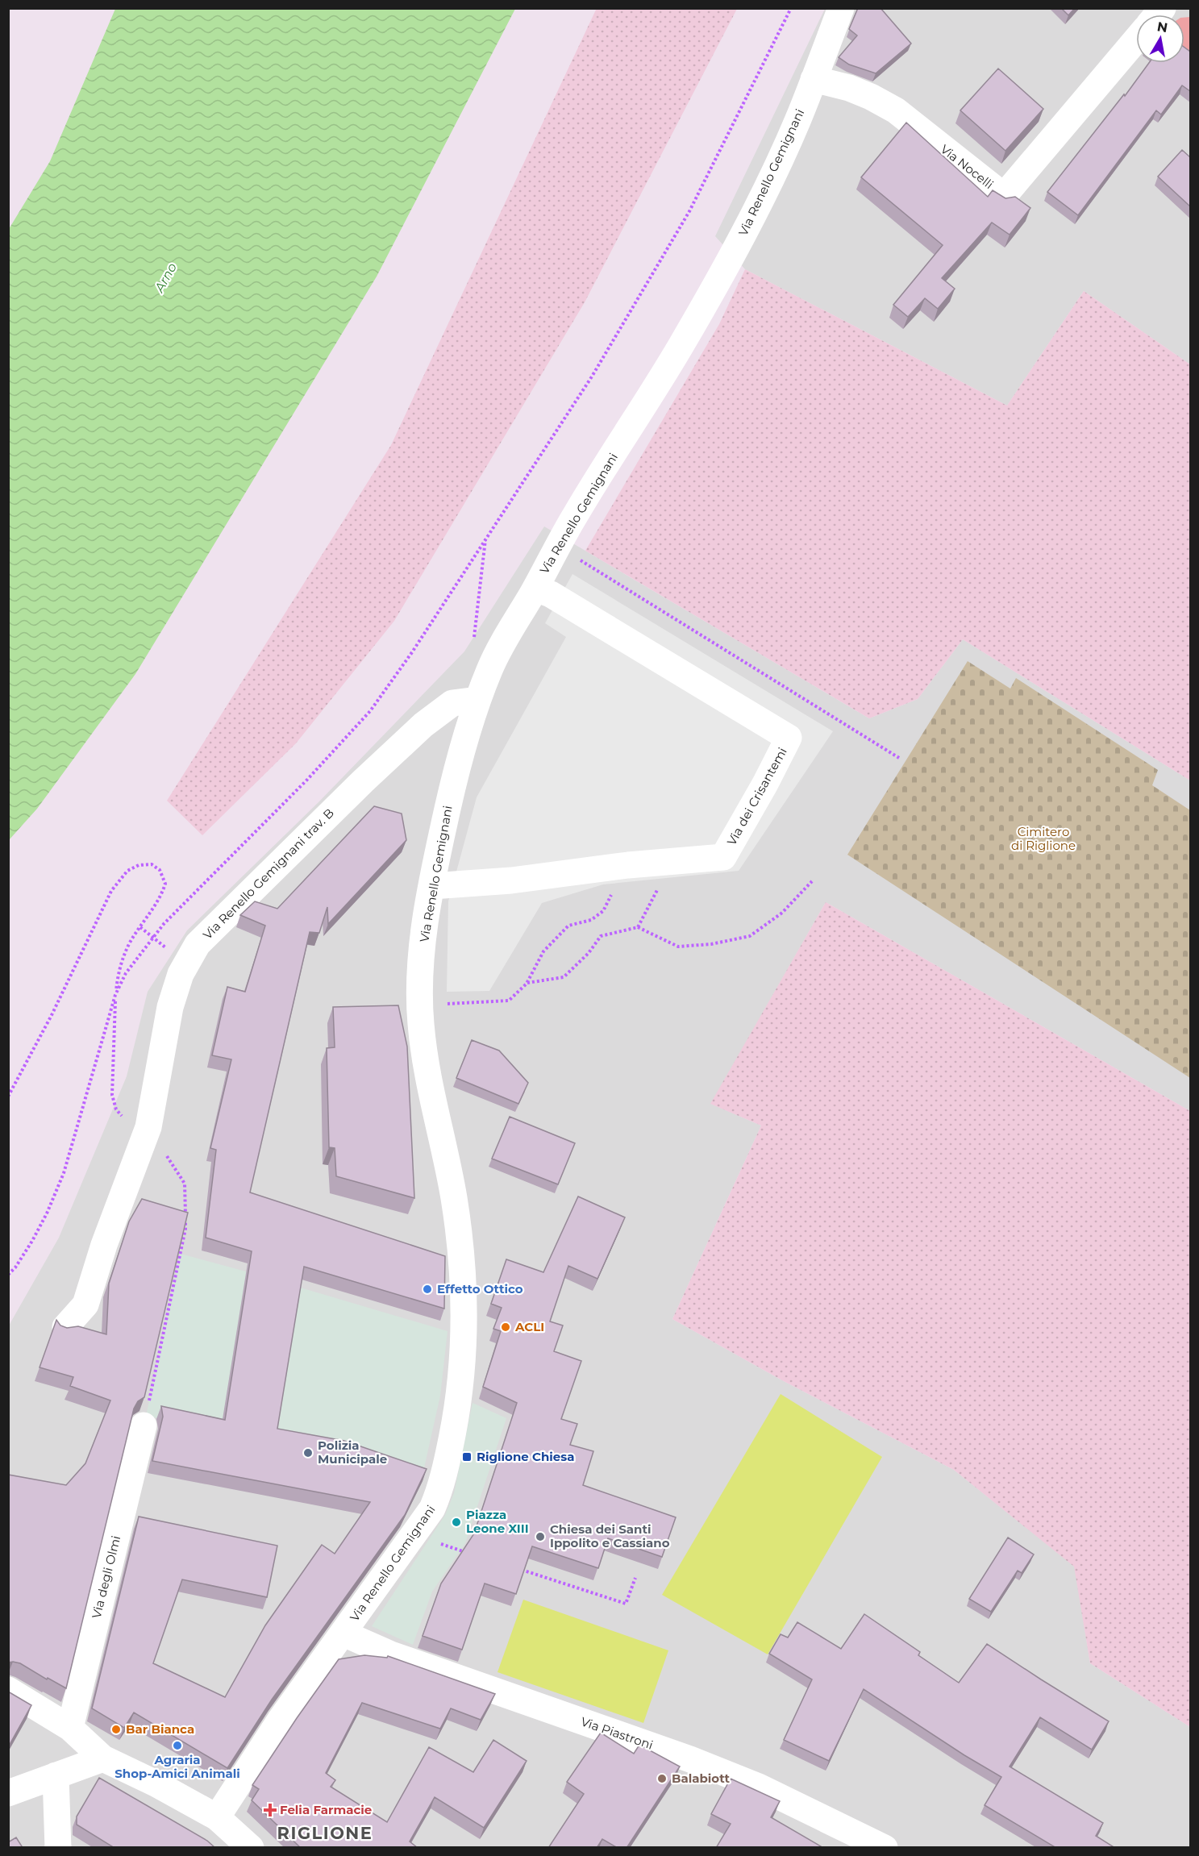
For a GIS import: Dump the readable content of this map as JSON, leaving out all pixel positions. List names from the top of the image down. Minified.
{"streets":{"street":["Via Nocelli","Via Renello Gemignani","Via dei Crisantemi","Via Renello Gemignani trav. B","Via degli Olmi","Via Piastroni"]},"crossings":[["Via Nocelli","Via Renello Gemignani"],["Via Renello Gemignani","Via dei Crisantemi"],["Via Renello Gemignani","Via Renello Gemignani trav. B"],["Via Renello Gemignani","Via Piastroni"]],"districts":["RIGLIONE"],"water":["Arno"],"parks":["Cimitero di Riglione"],"places":{"other":["Effetto Ottico","ACLI","Polizia Municipale","Piazza Leone XIII","Chiesa dei Santi Ippolito e Cassiano","Bar Bianca","Agraria Shop-Amici Animali","Balabiott"],"transit":["Riglione Chiesa"],"health":["Felia Farmacie"]},"north":"top"}
